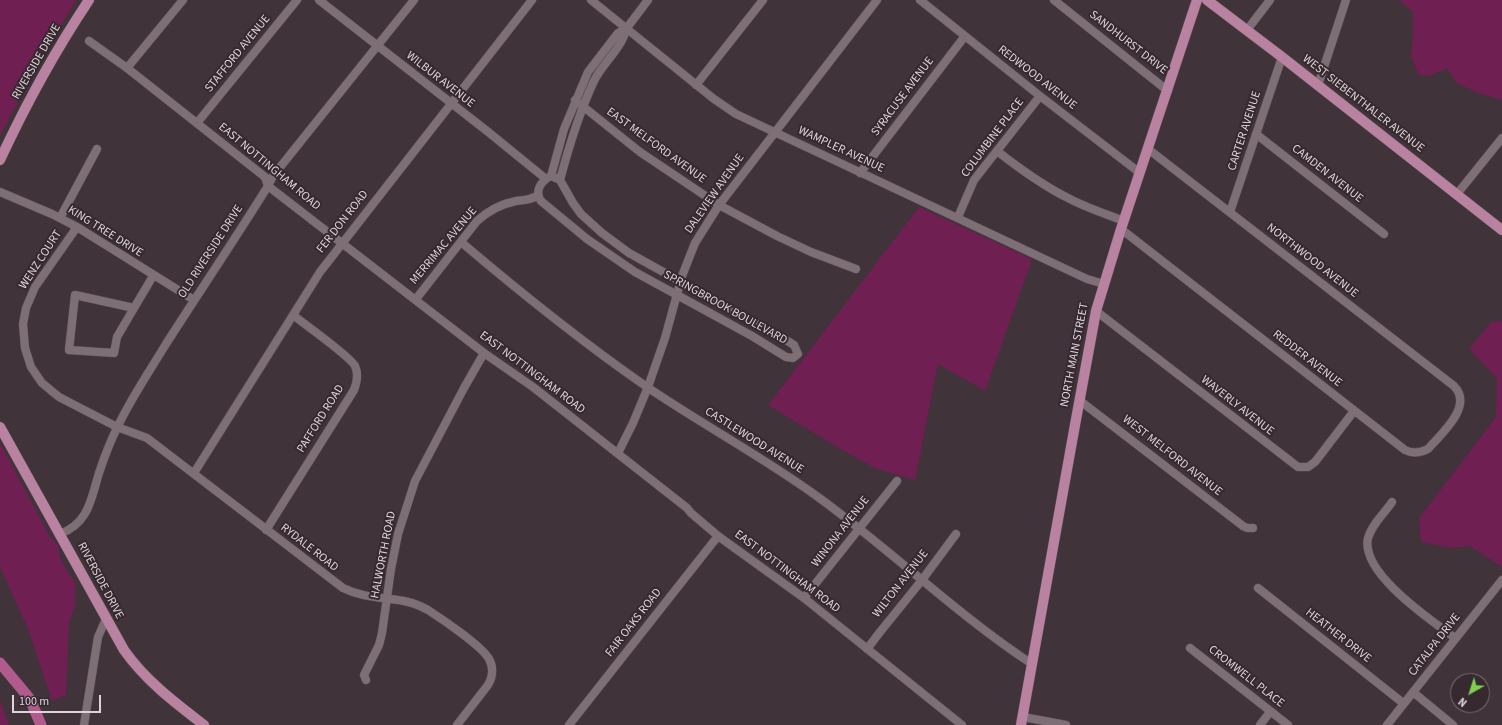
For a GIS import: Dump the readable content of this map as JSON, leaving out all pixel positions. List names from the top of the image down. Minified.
{"streets":{"main road":["RIVERSIDE DRIVE","WEST SIEBENTHALER AVENUE","NORTH MAIN STREET"],"street":["SANDHURST DRIVE","STAFFORD AVENUE","REDWOOD AVENUE","WILBUR AVENUE","SYRACUSE AVENUE","CARTER AVENUE","COLUMBINE PLACE","EAST MELFORD AVENUE","WAMPLER AVENUE","EAST NOTTINGHAM ROAD","CAMDEN AVENUE","DALEVIEW AVENUE","FER DON ROAD","KING TREE DRIVE","MERRIMAC AVENUE","OLD RIVERSIDE DRIVE","WENZ COURT","NORTHWOOD AVENUE","SPRINGBROOK BOULEVARD","REDDER AVENUE","WAVERLY AVENUE","PAFFORD ROAD","CASTLEWOOD AVENUE","WEST MELFORD AVENUE","WINONA AVENUE","RYDALE ROAD","HALWORTH ROAD","WILTON AVENUE","FAIR OAKS ROAD","HEATHER DRIVE","CATALPA DRIVE","CROMWELL PLACE"]},"crossings":[["SANDHURST DRIVE","NORTH MAIN STREET"],["STAFFORD AVENUE","EAST NOTTINGHAM ROAD"],["RIVERSIDE DRIVE","OLD RIVERSIDE DRIVE"],["REDWOOD AVENUE","SYRACUSE AVENUE"],["REDWOOD AVENUE","COLUMBINE PLACE"],["REDWOOD AVENUE","NORTH MAIN STREET"],["WILBUR AVENUE","FER DON ROAD"],["WILBUR AVENUE","OLD RIVERSIDE DRIVE"],["SYRACUSE AVENUE","WAMPLER AVENUE"],["WEST SIEBENTHALER AVENUE","CARTER AVENUE"],["CARTER AVENUE","CAMDEN AVENUE"],["CARTER AVENUE","NORTHWOOD AVENUE"],["COLUMBINE PLACE","WAMPLER AVENUE"],["COLUMBINE PLACE","REDDER AVENUE"],["EAST MELFORD AVENUE","DALEVIEW AVENUE"],["WAMPLER AVENUE","DALEVIEW AVENUE"],["WAMPLER AVENUE","NORTH MAIN STREET"],["EAST NOTTINGHAM ROAD","DALEVIEW AVENUE"],["EAST NOTTINGHAM ROAD","FER DON ROAD"],["EAST NOTTINGHAM ROAD","MERRIMAC AVENUE"],["EAST NOTTINGHAM ROAD","OLD RIVERSIDE DRIVE"],["EAST NOTTINGHAM ROAD","WINONA AVENUE"],["EAST NOTTINGHAM ROAD","HALWORTH ROAD"],["EAST NOTTINGHAM ROAD","WILTON AVENUE"],["EAST NOTTINGHAM ROAD","FAIR OAKS ROAD"],["DALEVIEW AVENUE","SPRINGBROOK BOULEVARD"],["DALEVIEW AVENUE","CASTLEWOOD AVENUE"],["FER DON ROAD","PAFFORD ROAD"],["FER DON ROAD","RYDALE ROAD"],["KING TREE DRIVE","OLD RIVERSIDE DRIVE"],["KING TREE DRIVE","WENZ COURT"],["MERRIMAC AVENUE","SPRINGBROOK BOULEVARD"],["MERRIMAC AVENUE","CASTLEWOOD AVENUE"],["OLD RIVERSIDE DRIVE","WENZ COURT"],["OLD RIVERSIDE DRIVE","RYDALE ROAD"],["WENZ COURT","RYDALE ROAD"],["NORTHWOOD AVENUE","NORTH MAIN STREET"],["NORTHWOOD AVENUE","REDDER AVENUE"],["NORTH MAIN STREET","REDDER AVENUE"],["NORTH MAIN STREET","WAVERLY AVENUE"],["NORTH MAIN STREET","CASTLEWOOD AVENUE"],["NORTH MAIN STREET","WEST MELFORD AVENUE"],["REDDER AVENUE","WAVERLY AVENUE"],["PAFFORD ROAD","RYDALE ROAD"],["CASTLEWOOD AVENUE","WINONA AVENUE"],["CASTLEWOOD AVENUE","WILTON AVENUE"],["RYDALE ROAD","HALWORTH ROAD"],["HEATHER DRIVE","CATALPA DRIVE"]],"scale_bar":"100 m","north":"bottom left"}
